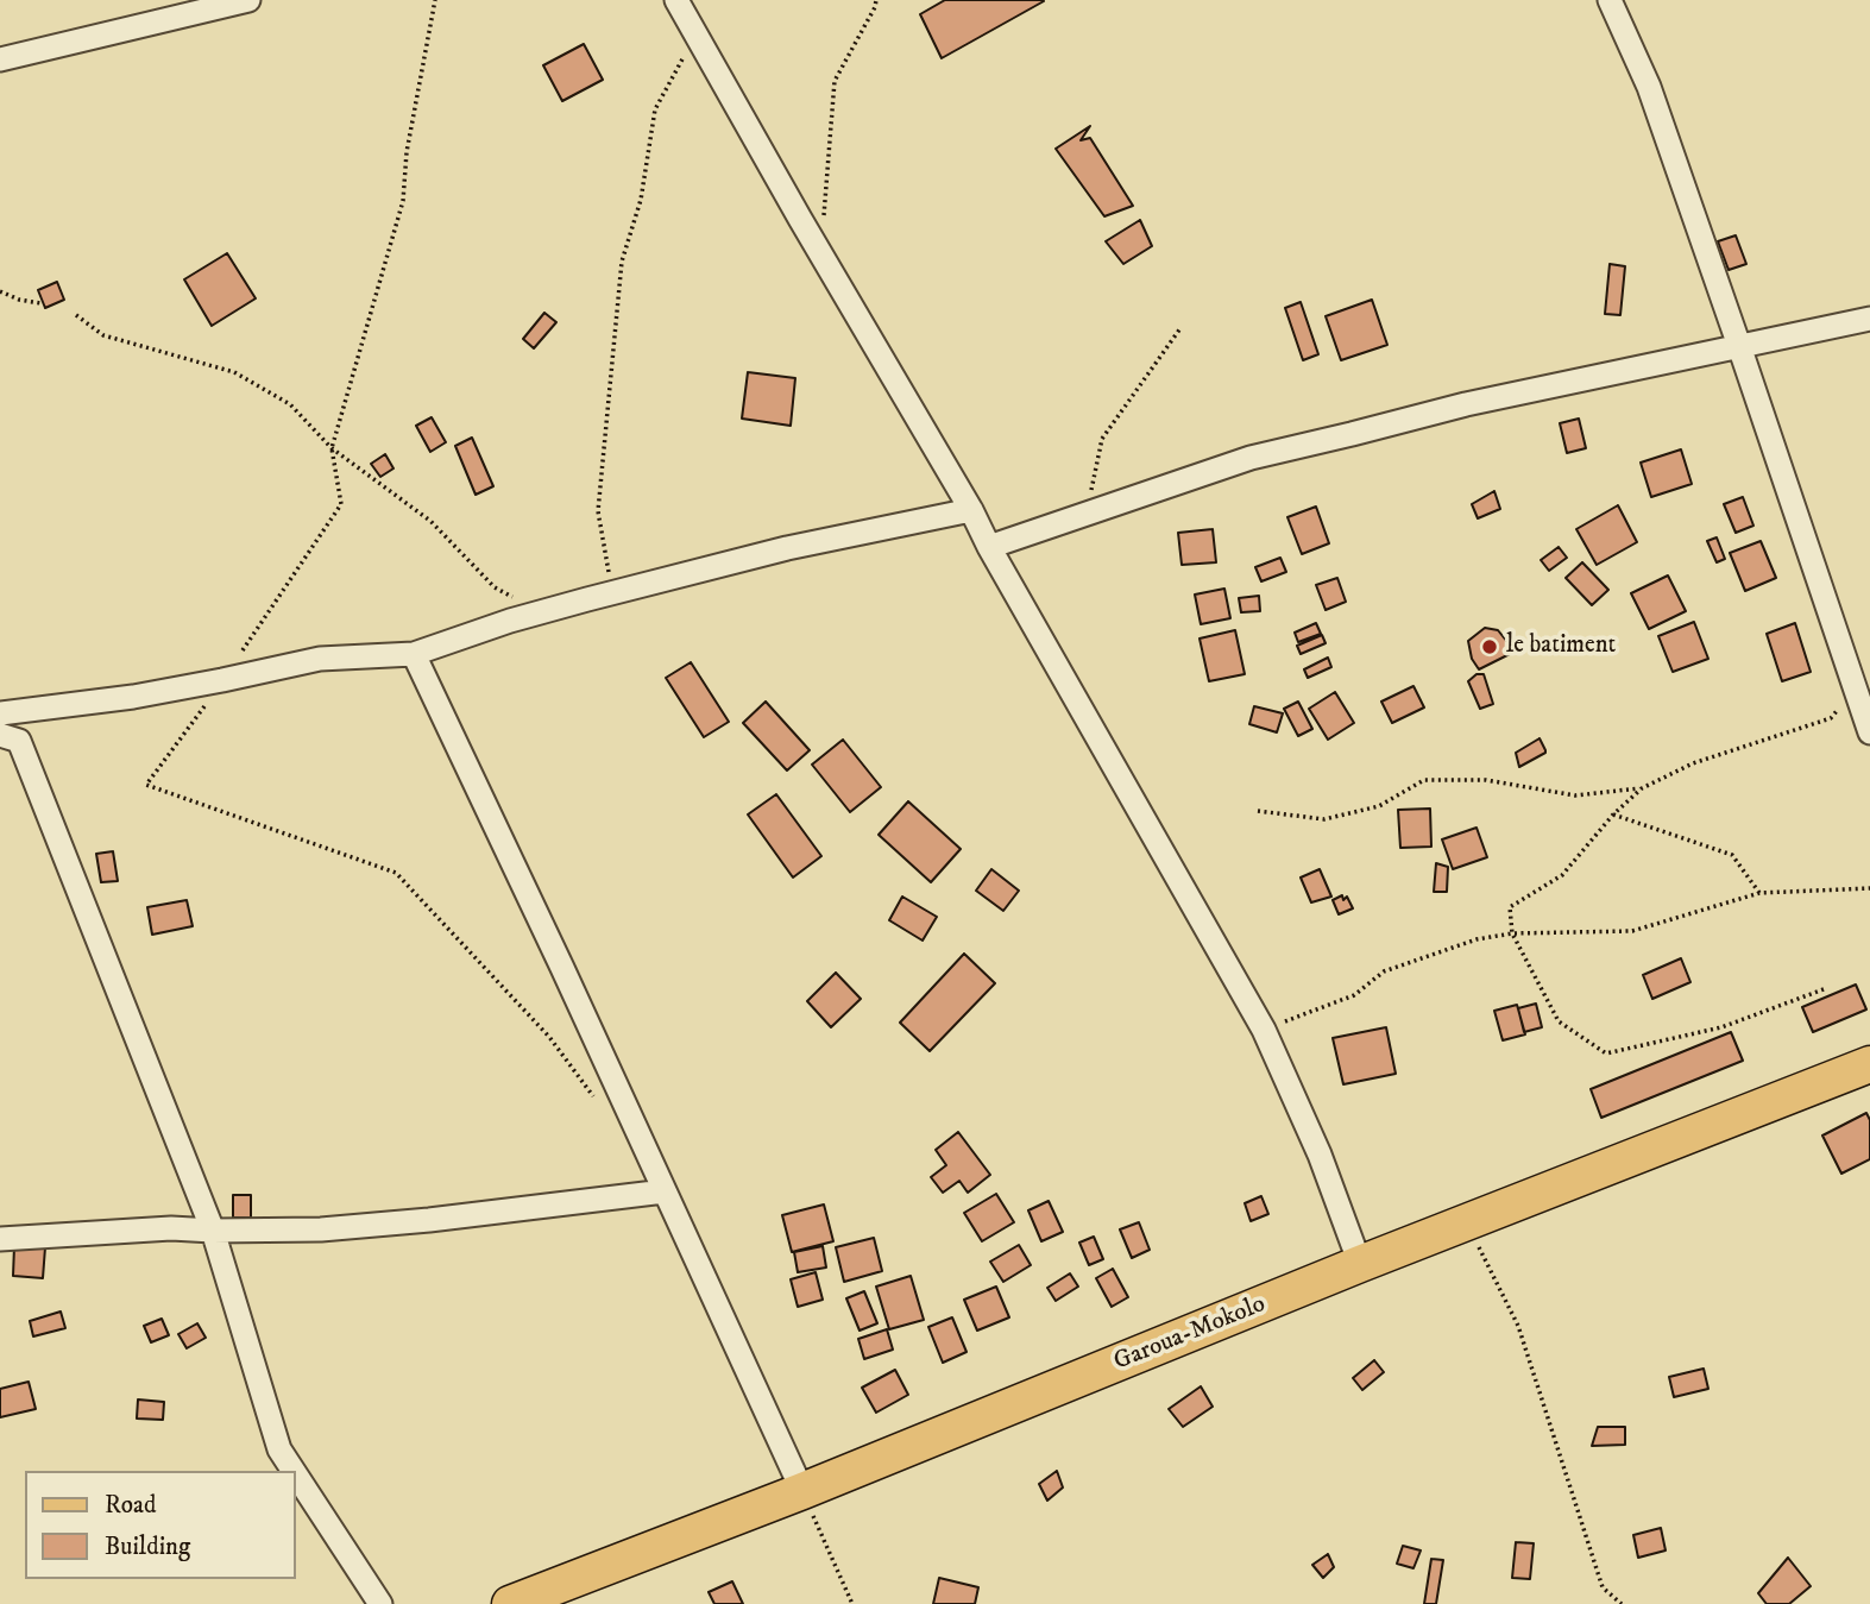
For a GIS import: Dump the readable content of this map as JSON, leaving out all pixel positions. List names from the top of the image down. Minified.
{"streets":{"main road":["Garoua-Mokolo"]},"places":["le batiment"],"legend":["Road","Building"]}
